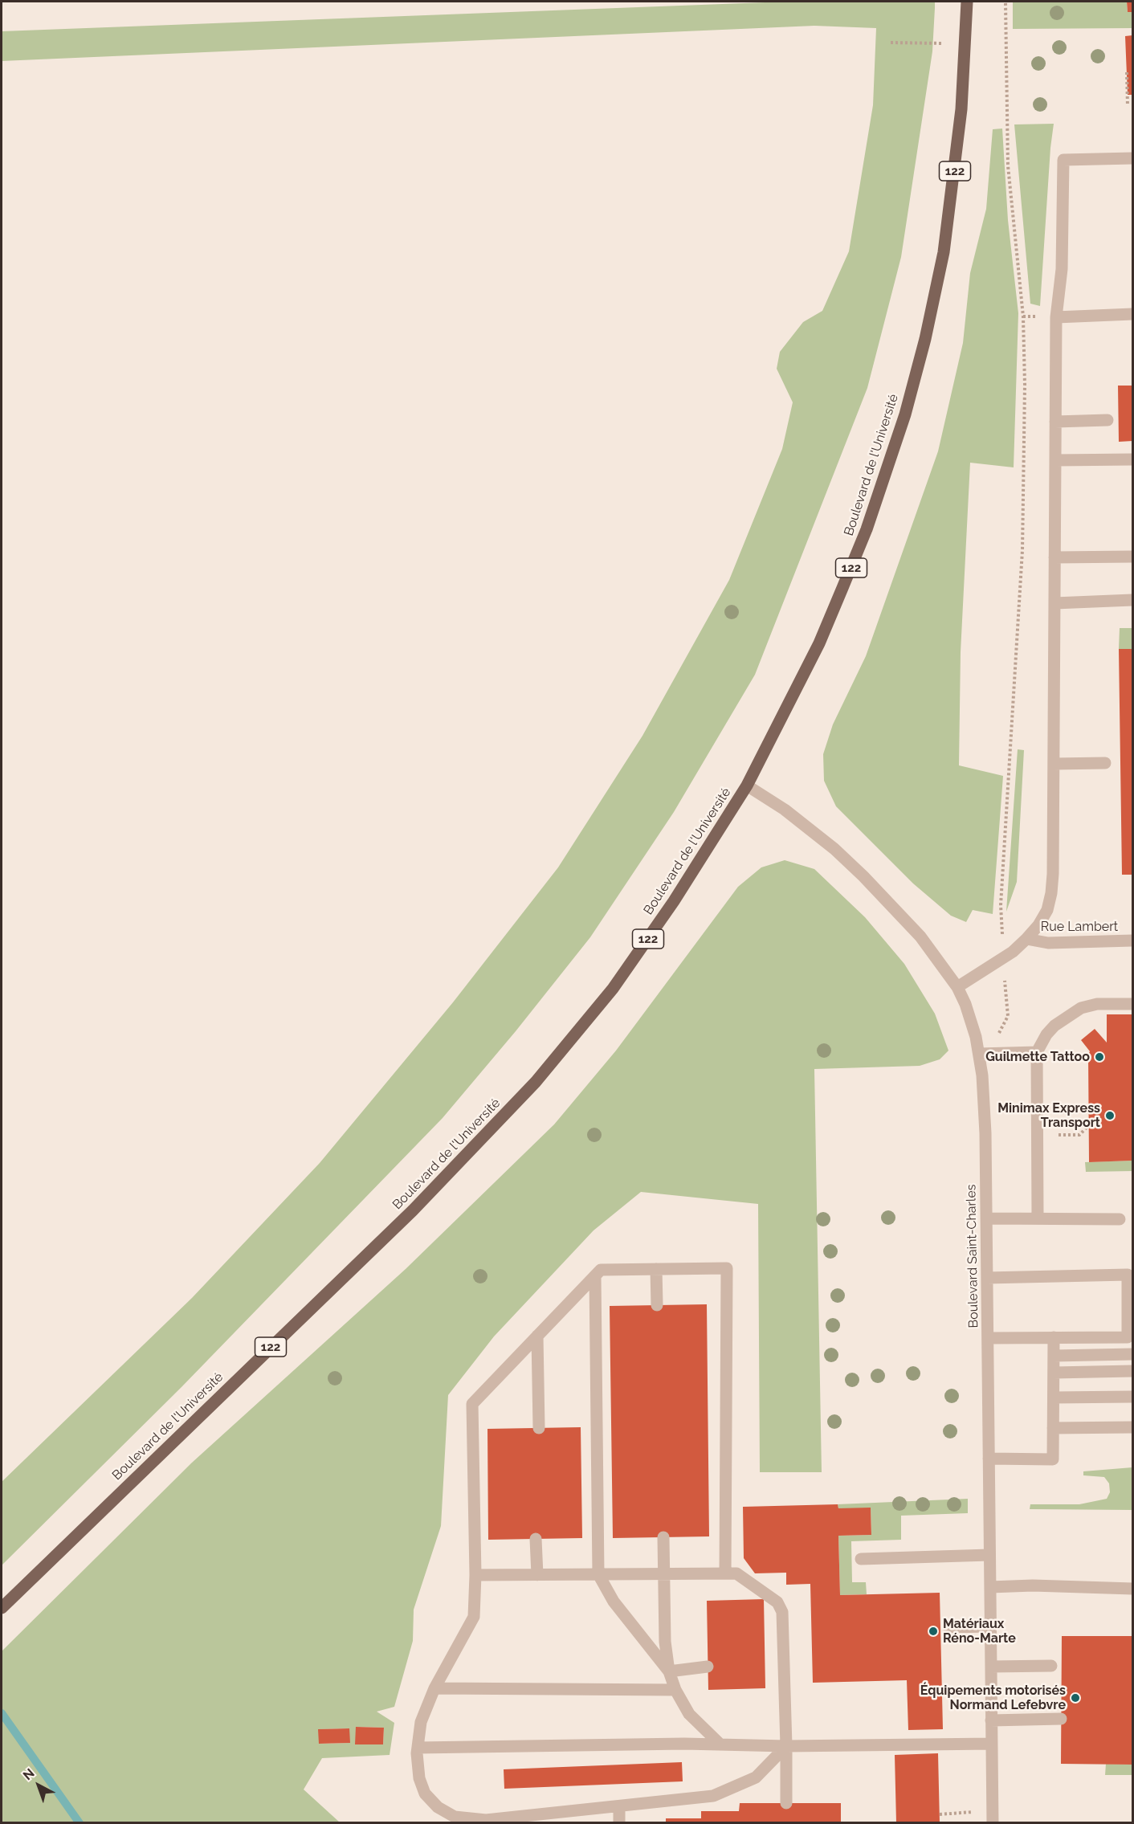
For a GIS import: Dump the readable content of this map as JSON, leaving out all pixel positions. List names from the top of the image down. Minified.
{"streets":{"main road":["122","Boulevard de l'Université"],"street":["Rue Lambert","Boulevard Saint-Charles"]},"crossings":[["Boulevard de l'Université","Boulevard Saint-Charles"]],"places":["Guilmette Tattoo","Minimax Express Transport","Matériaux Réno-Marte","Équipements motorisés Normand Lefebvre"],"north":"top left"}
